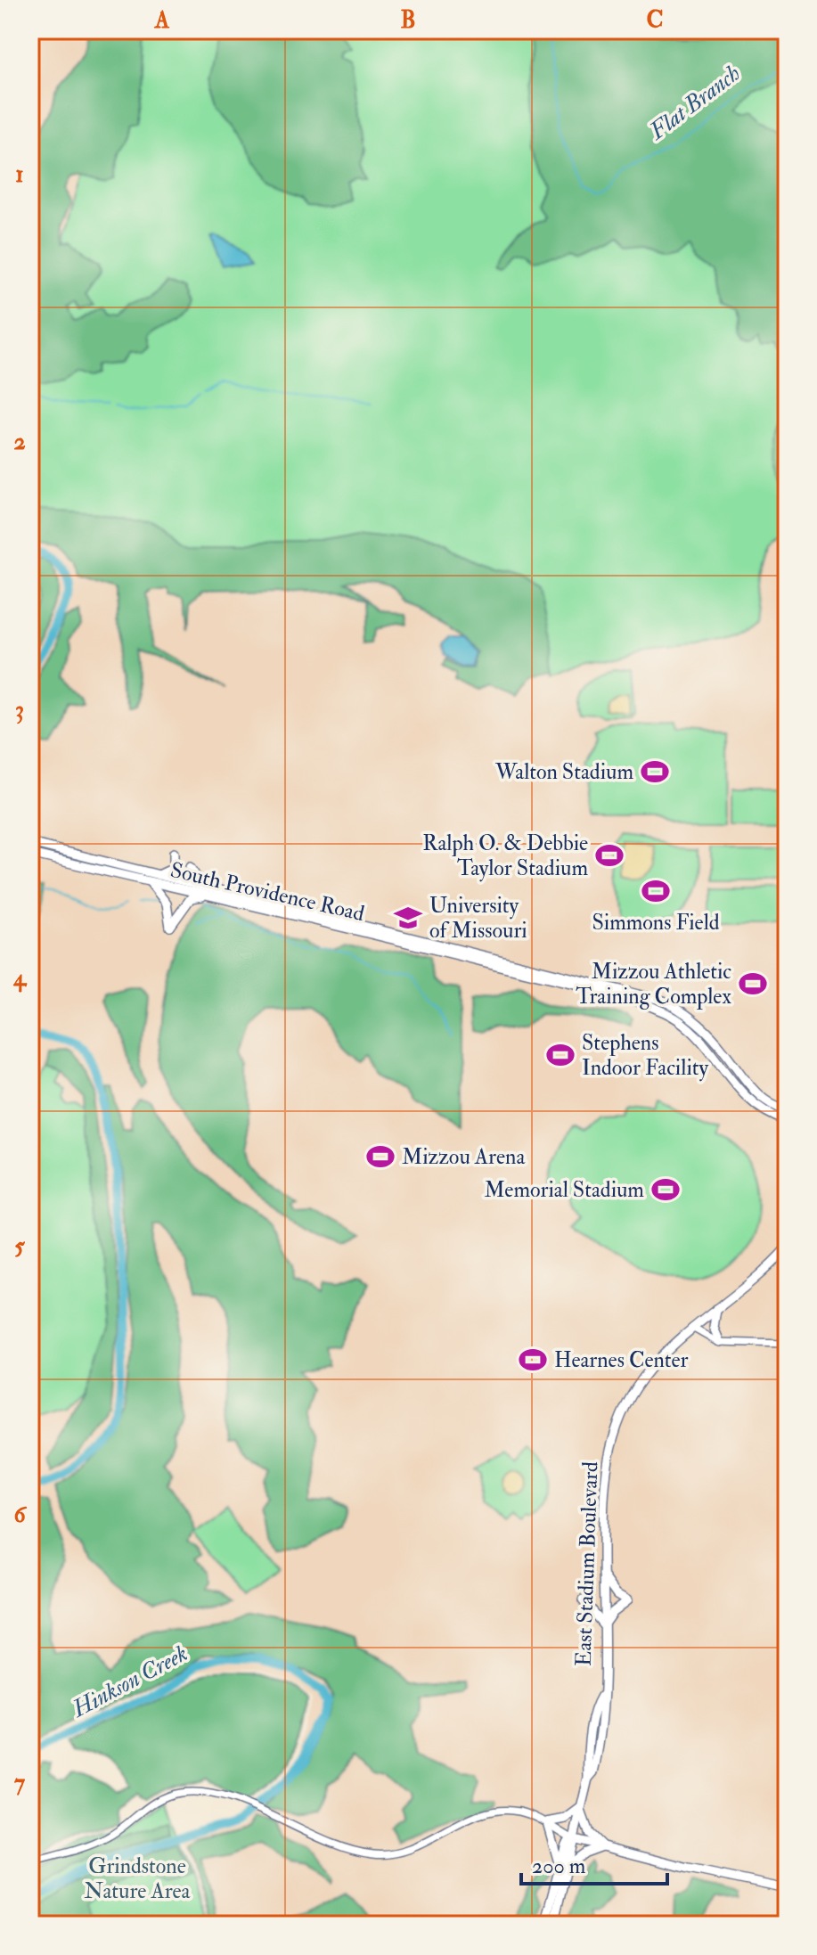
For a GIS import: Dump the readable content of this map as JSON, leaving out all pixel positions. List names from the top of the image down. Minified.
{"streets":{"main road":["South Providence Road","East Stadium Boulevard"]},"water":["Flat Branch","Hinkson Creek"],"parks":["Grindstone Nature Area"],"places":{"sports":["Walton Stadium","Ralph O. & Debbie Taylor Stadium","Simmons Field","Mizzou Athletic Training Complex","Stephens Indoor Facility","Mizzou Arena","Memorial Stadium","Hearnes Center"],"school or university":["University of Missouri"]},"scale_bar":"200 m","grid":{"columns":["A","B","C"],"rows":["1","2","3","4","5","6","7"]}}
